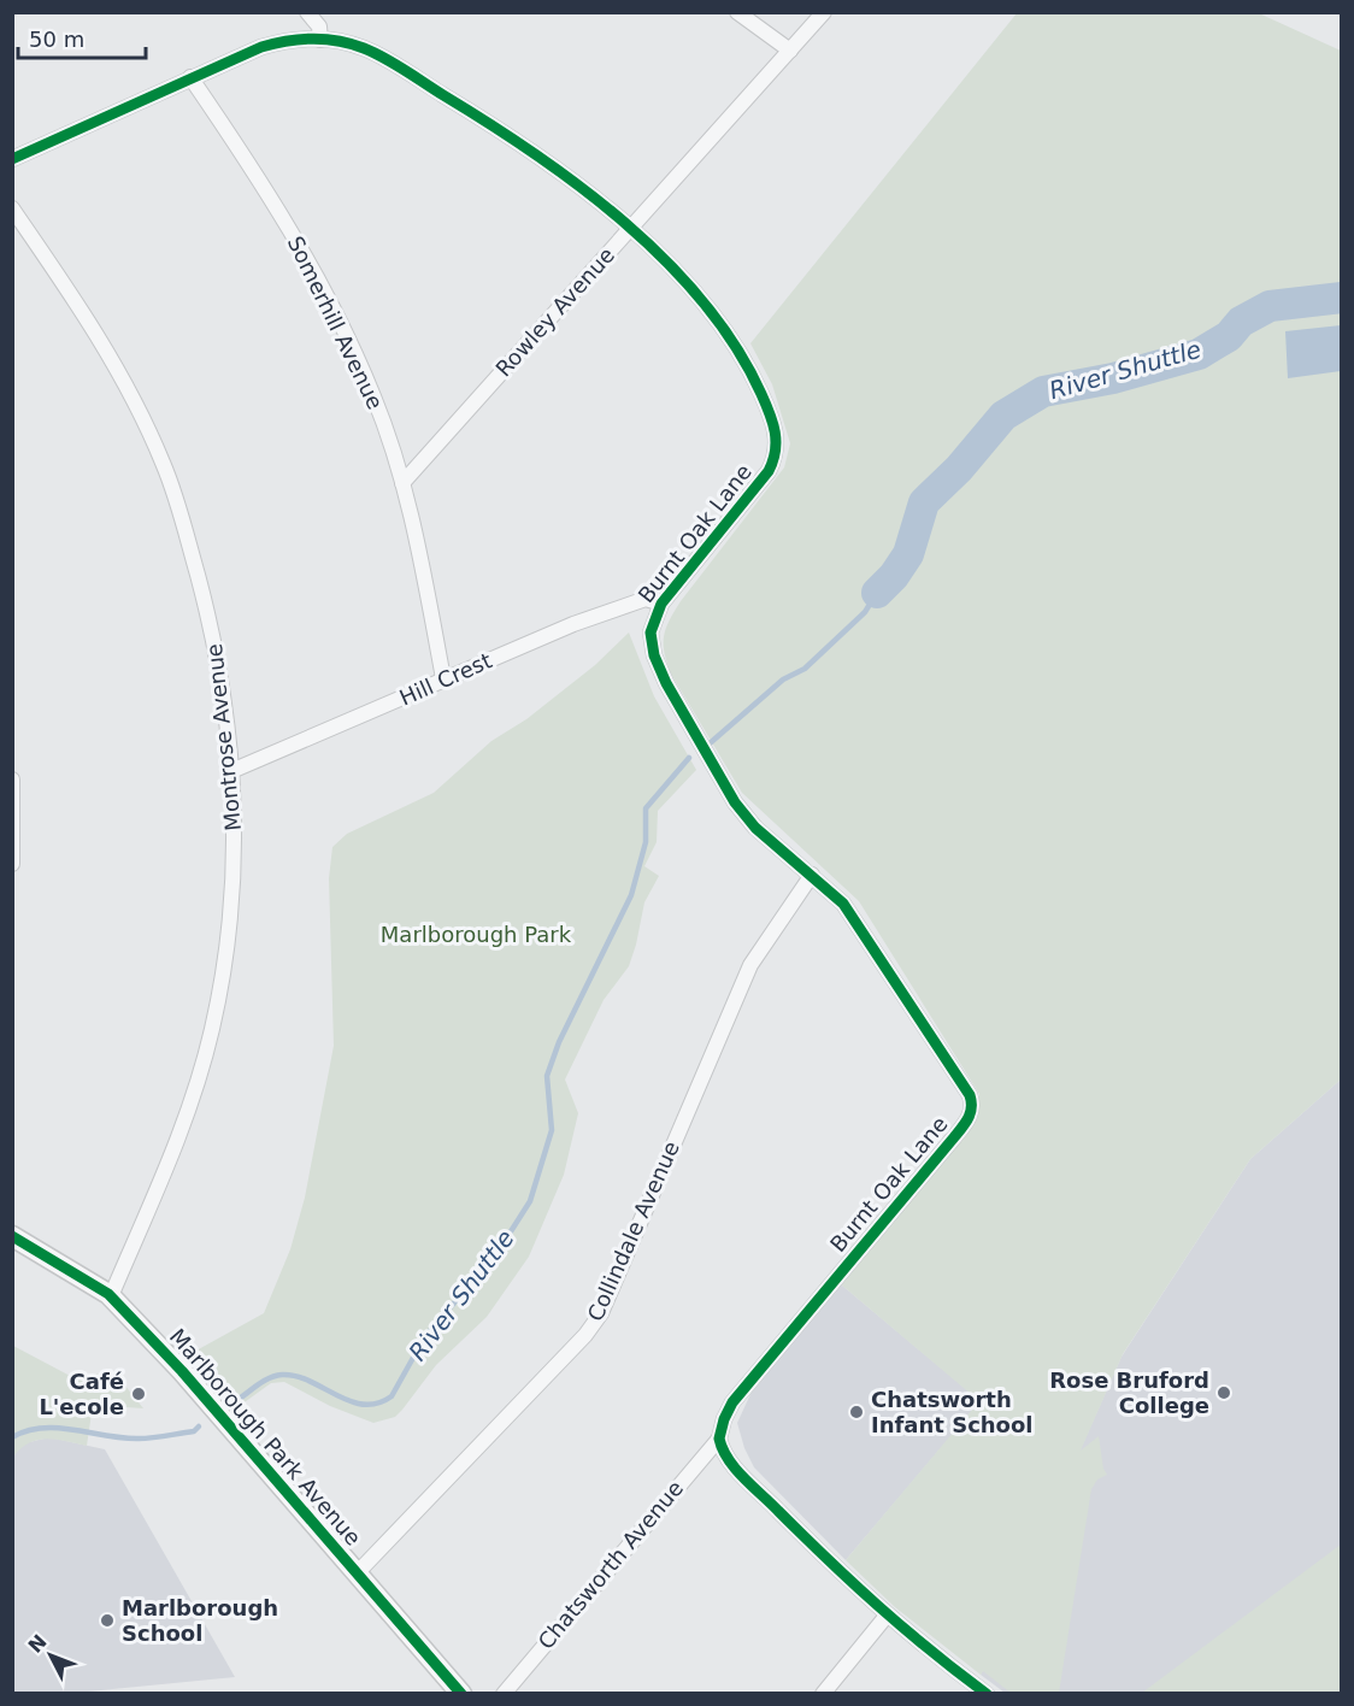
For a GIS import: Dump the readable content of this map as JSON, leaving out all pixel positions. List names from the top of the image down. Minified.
{"streets":{"street":["Rowley Avenue","Somerhill Avenue","Burnt Oak Lane","Hill Crest","Montrose Avenue","Collindale Avenue","Marlborough Park Avenue","Chatsworth Avenue"]},"crossings":[["Rowley Avenue","Somerhill Avenue"],["Rowley Avenue","Burnt Oak Lane"],["Somerhill Avenue","Burnt Oak Lane"],["Somerhill Avenue","Hill Crest"],["Burnt Oak Lane","Hill Crest"],["Burnt Oak Lane","Collindale Avenue"],["Burnt Oak Lane","Chatsworth Avenue"],["Hill Crest","Montrose Avenue"],["Montrose Avenue","Marlborough Park Avenue"],["Collindale Avenue","Marlborough Park Avenue"]],"water":["River Shuttle"],"parks":["Marlborough Park"],"places":["Rose Bruford College","Café L'ecole","Chatsworth Infant School","Marlborough School"],"scale_bar":"50 m","north":"top left"}
